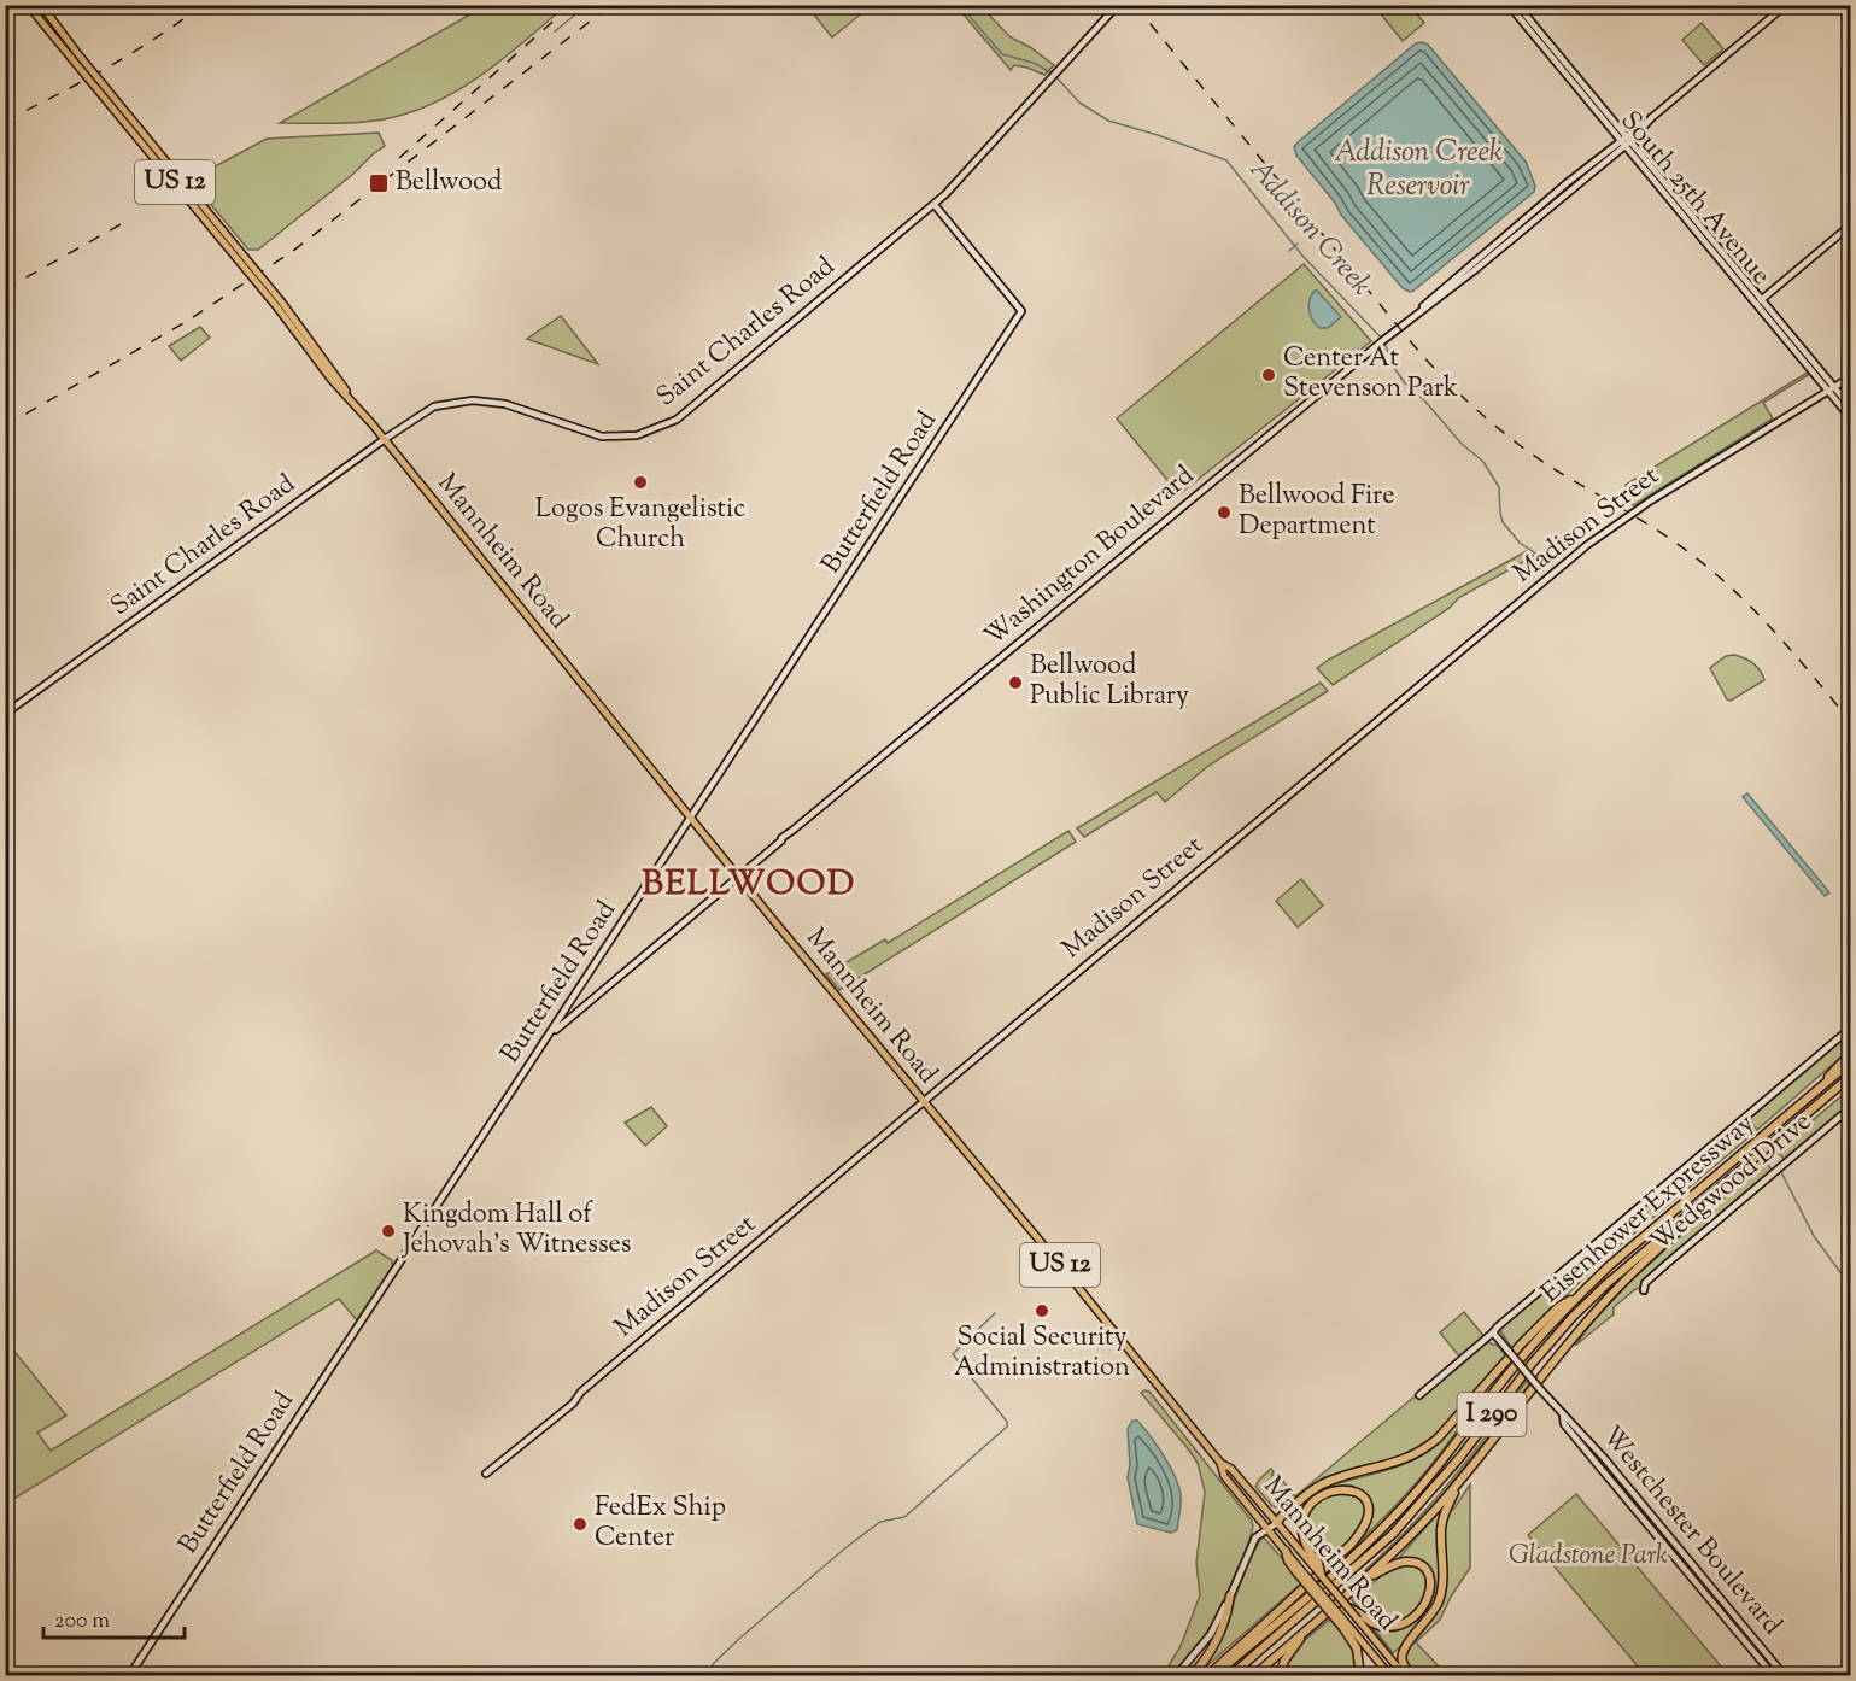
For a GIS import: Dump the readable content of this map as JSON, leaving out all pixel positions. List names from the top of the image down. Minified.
{"streets":{"highway":["Eisenhower Expressway","I 290"],"main road":["US 12","Mannheim Road"],"street":["South 25th Avenue","Saint Charles Road","Butterfield Road","Madison Street","Washington Boulevard","Wedgwood Drive","Westchester Boulevard"]},"crossings":[["US 12","Saint Charles Road"],["US 12","Mannheim Road"],["South 25th Avenue","Madison Street"],["South 25th Avenue","Washington Boulevard"],["Saint Charles Road","Butterfield Road"],["Saint Charles Road","Mannheim Road"],["Butterfield Road","Mannheim Road"],["Butterfield Road","Washington Boulevard"],["Madison Street","Mannheim Road"],["Mannheim Road","Washington Boulevard"]],"districts":["BELLWOOD"],"water":["Addison Creek Reservoir","Addison Creek"],"parks":["Gladstone Park"],"places":{"transit":["Bellwood"],"other":["Center At Stevenson Park","Logos Evangelistic Church","Bellwood Fire Department","Bellwood Public Library","Kingdom Hall of Jehovah's Witnesses","Social Security Administration","FedEx Ship Center"]},"scale_bar":"200 m"}
